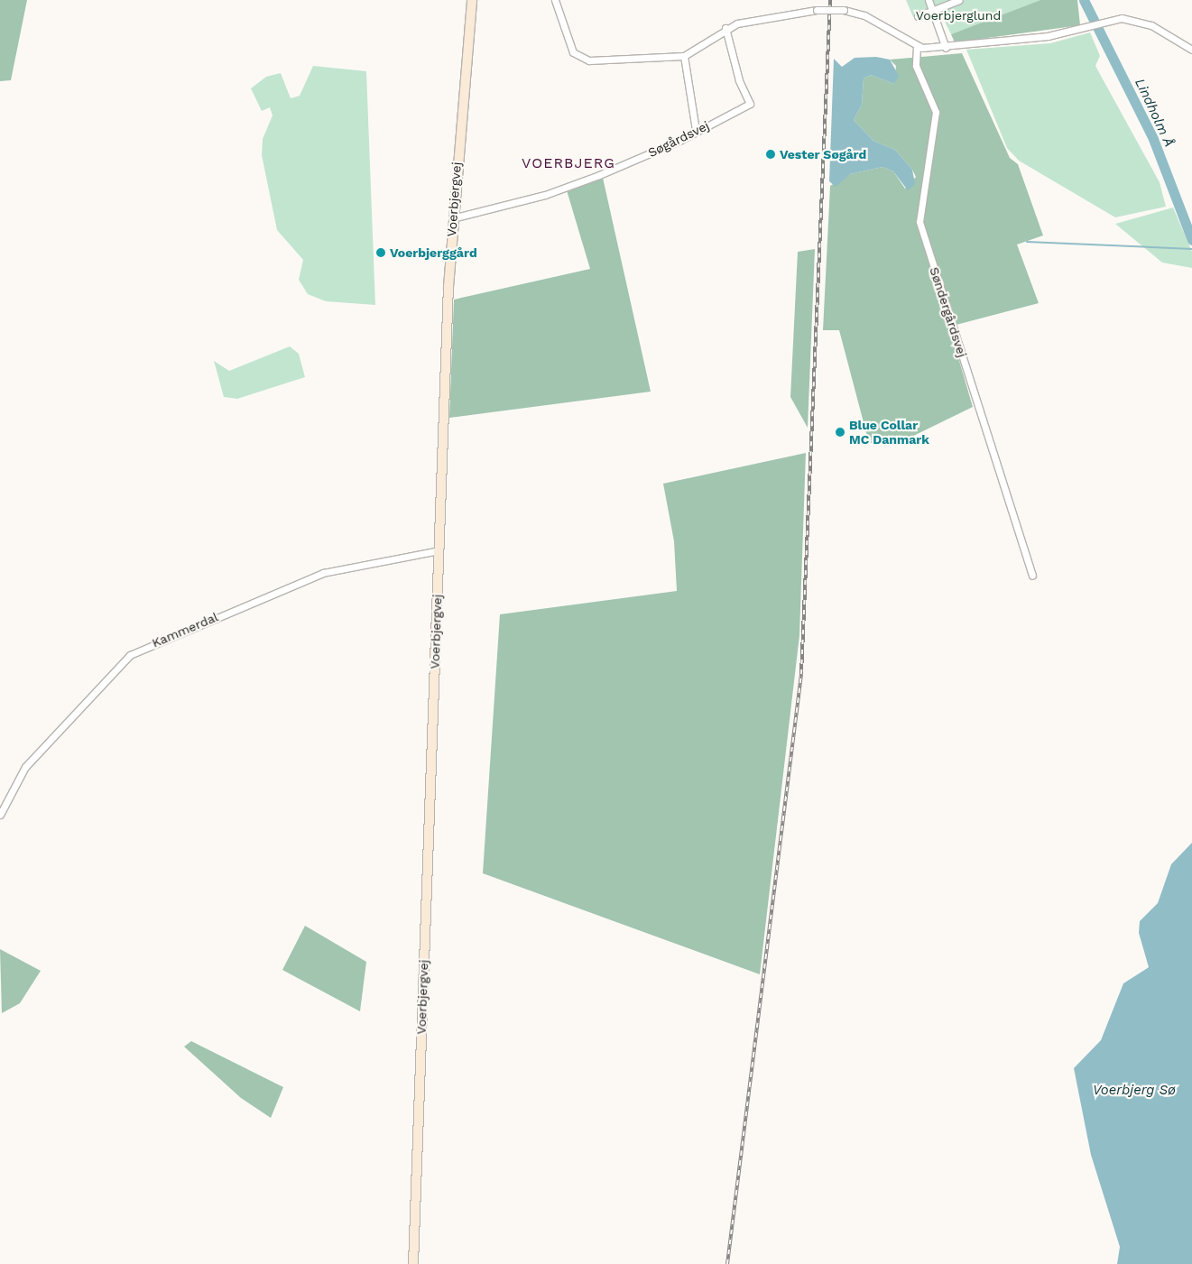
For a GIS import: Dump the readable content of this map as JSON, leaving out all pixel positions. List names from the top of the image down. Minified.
{"streets":{"street":["Søgårdsvej","Voerbjergvej","Søndergårdsvej","Kammerdal"]},"crossings":[["Søgårdsvej","Voerbjergvej"],["Voerbjergvej","Kammerdal"]],"districts":["VOERBJERG"],"water":["Lindholm Å","Voerbjerg Sø"],"parks":["Voerbjerglund"],"places":["Vester Søgård","Voerbjerggård","Blue Collar MC Danmark"]}
